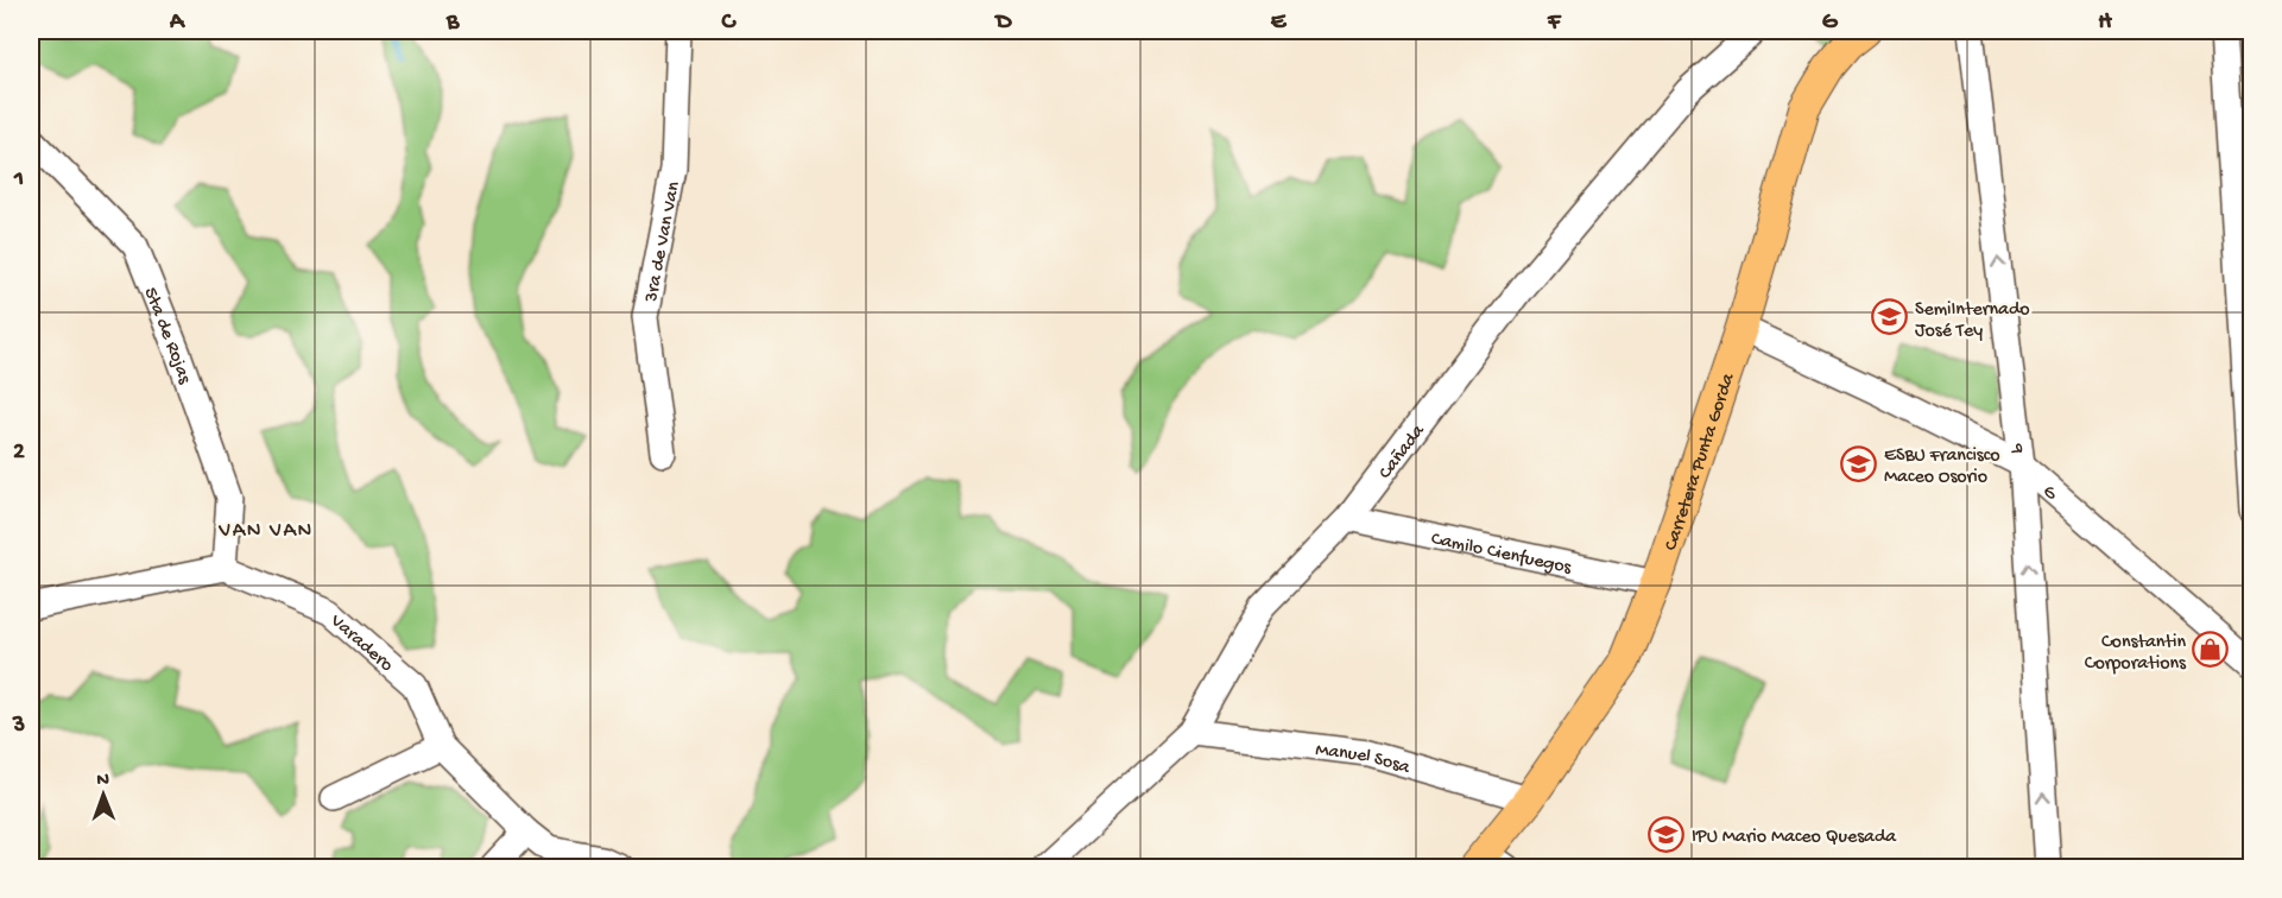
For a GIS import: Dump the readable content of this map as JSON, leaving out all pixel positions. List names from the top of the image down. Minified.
{"streets":{"main road":["Carretera Punta Gorda"],"street":["3ra de Van Van","5ta de Rojas","9","Cañada","G","Camilo Cienfuegos","Varadero","Manuel Sosa"]},"crossings":[["5ta de Rojas","Varadero"],["9","G"],["Cañada","Camilo Cienfuegos"],["Cañada","Manuel Sosa"],["Carretera Punta Gorda","G"],["Carretera Punta Gorda","Camilo Cienfuegos"],["Carretera Punta Gorda","Manuel Sosa"]],"one_way":["9"],"districts":["VAN VAN"],"places":{"school or university":["SemiInternado José Tey","ESBU Francisco Maceo Osorio","IPU Mario Maceo Quesada"],"shop":["Constantin Corporations"]},"north":"top","grid":{"columns":["A","B","C","D","E","F","G","H"],"rows":["1","2","3"]}}
